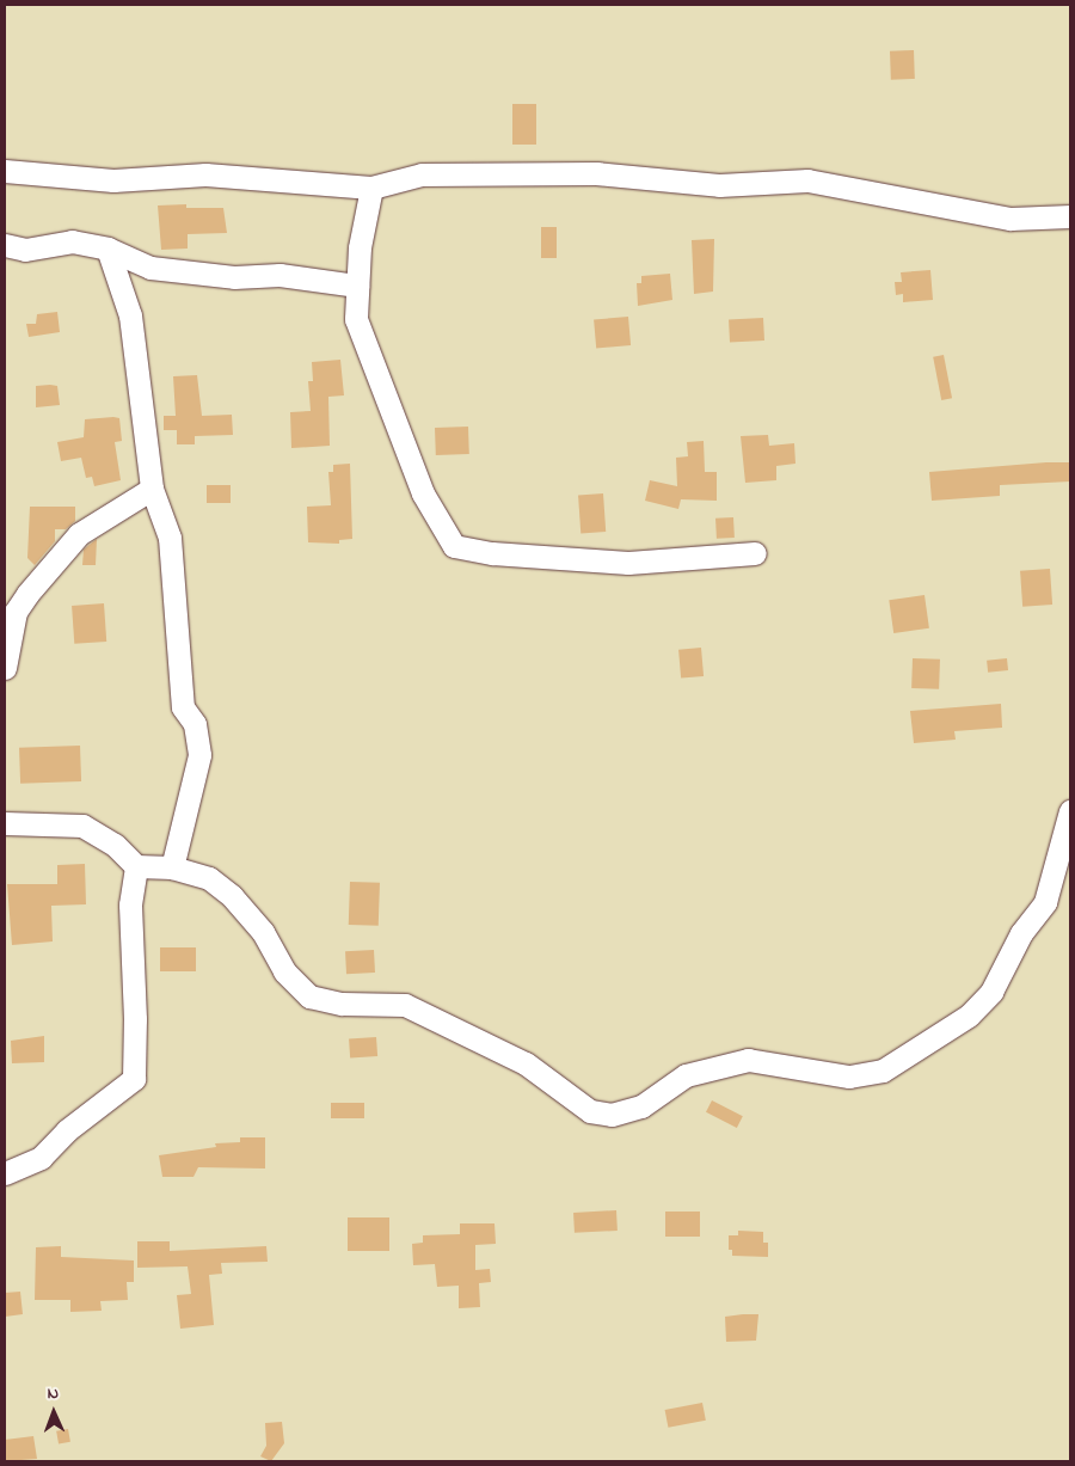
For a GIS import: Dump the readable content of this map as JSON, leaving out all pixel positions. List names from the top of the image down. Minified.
{"north":"top"}
